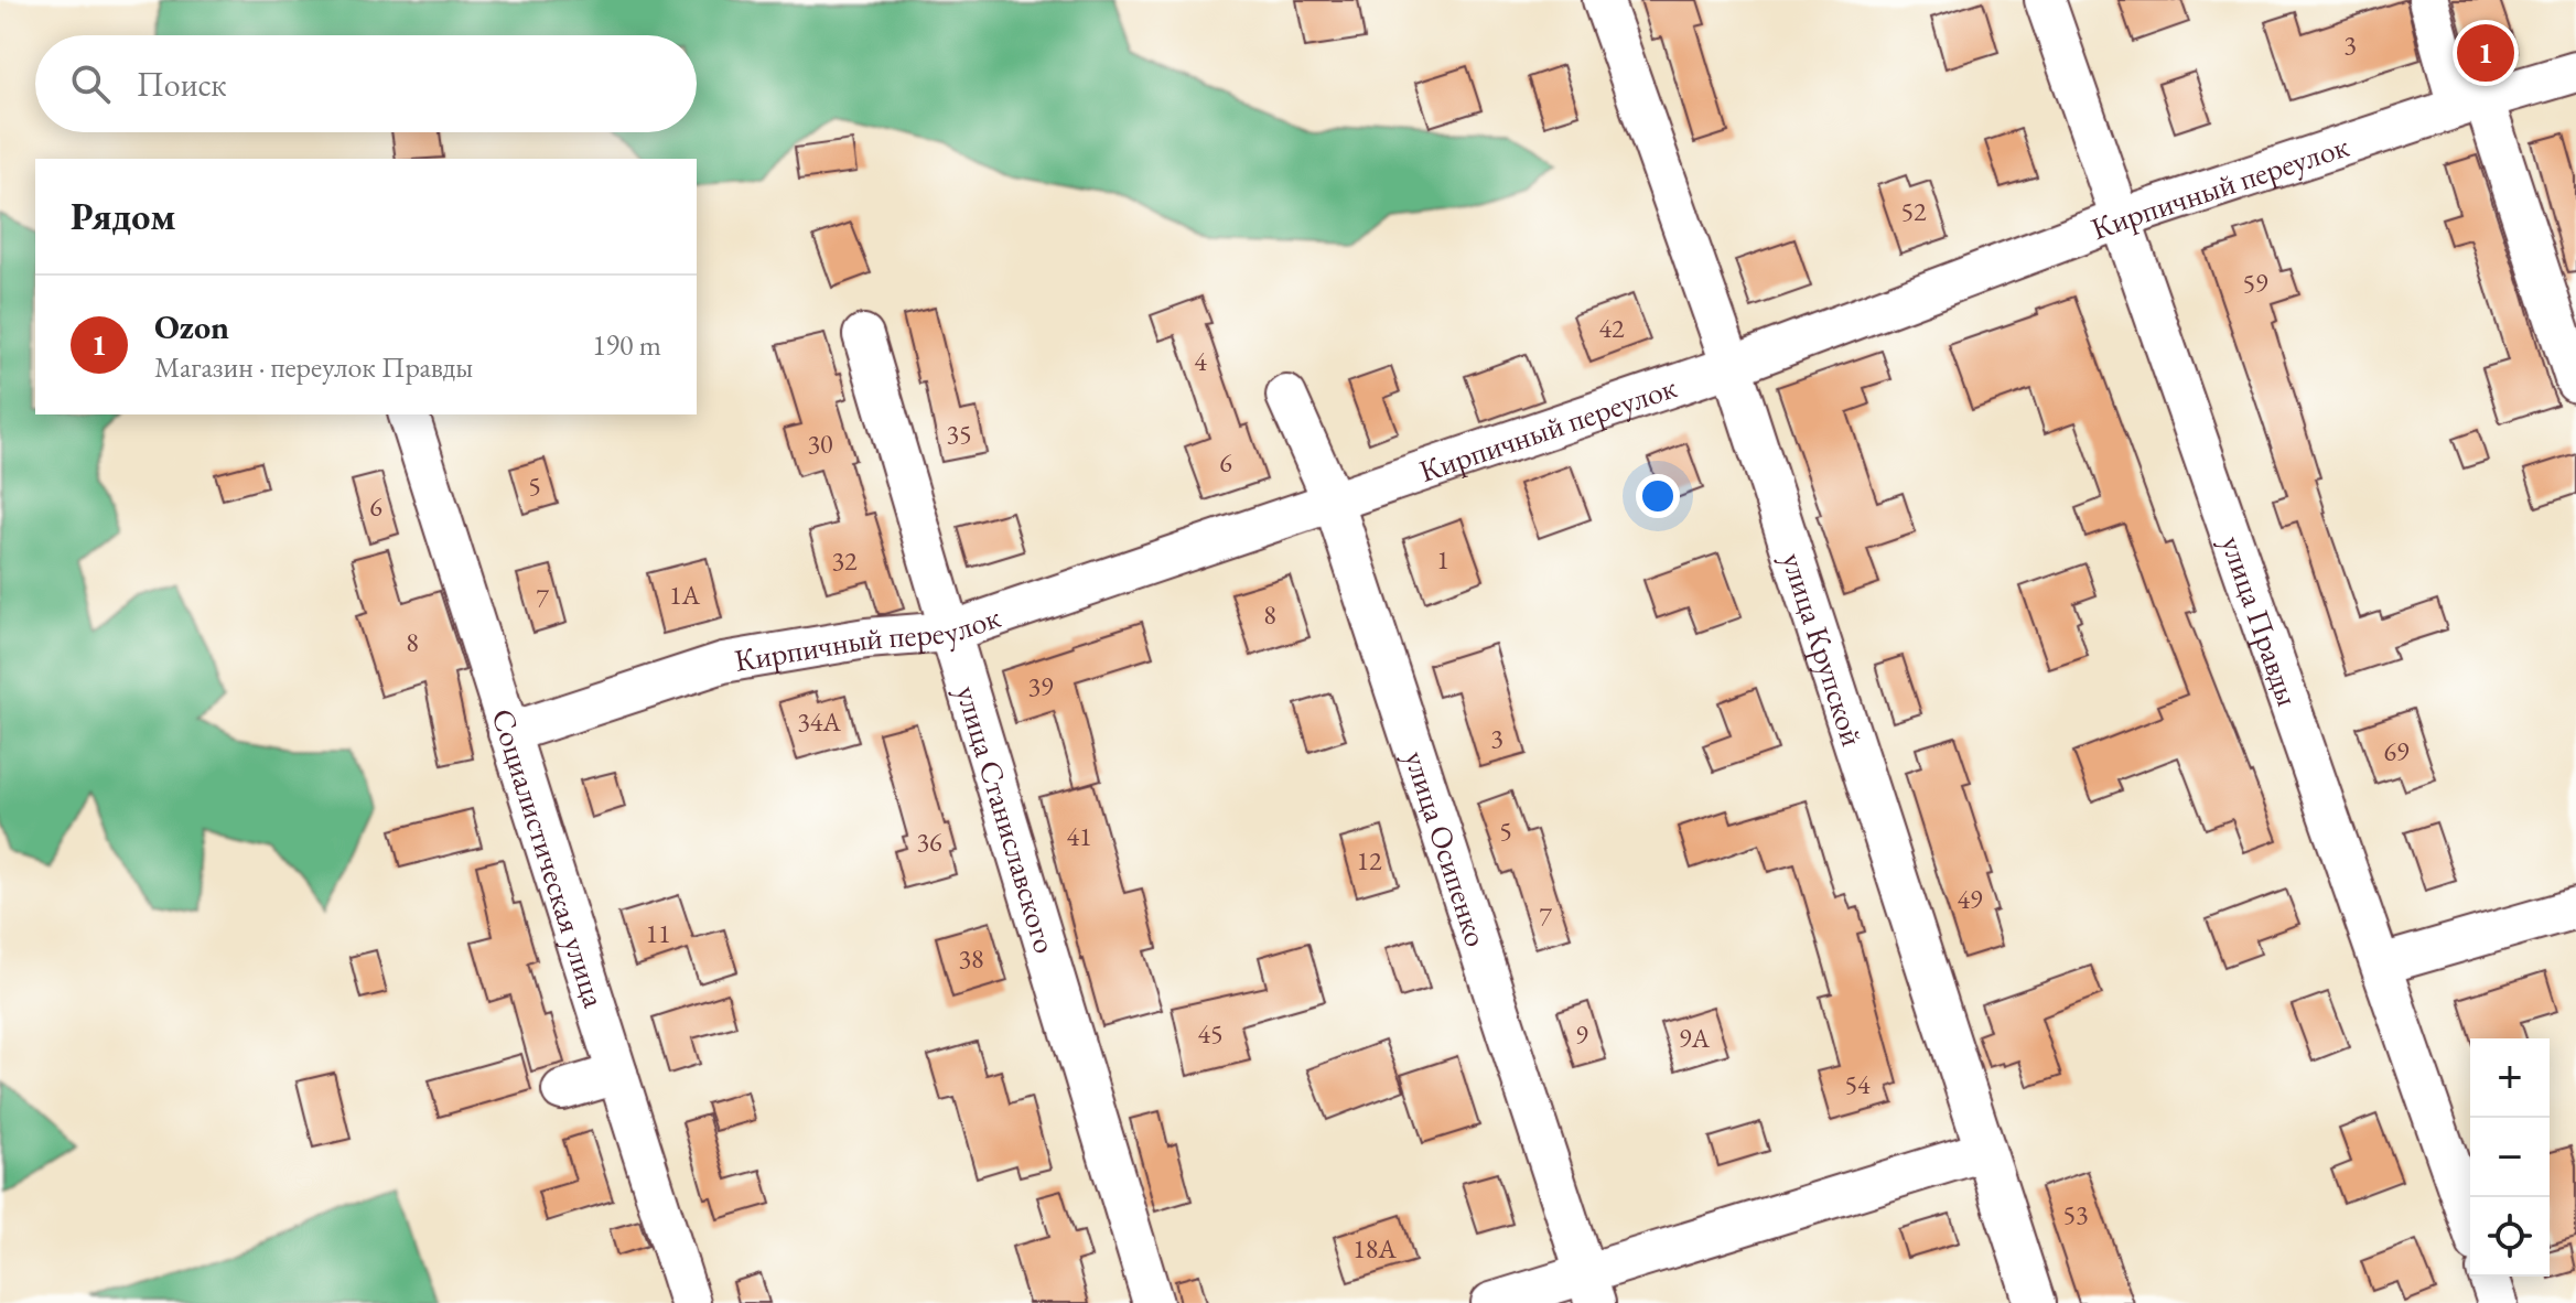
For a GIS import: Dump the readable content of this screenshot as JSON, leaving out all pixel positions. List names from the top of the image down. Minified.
{"streets":{"street":["Кирпичный переулок","улица Правды","улица Крупской","улица Станиславского","улица Осипенко","Социалистическая улица"]},"crossings":[["Кирпичный переулок","улица Правды"],["Кирпичный переулок","улица Крупской"],["Кирпичный переулок","улица Станиславского"],["Кирпичный переулок","улица Осипенко"],["Кирпичный переулок","Социалистическая улица"]],"house_numbers":["3","52","59","42","4","35","30","6","5","6","1","32","1А","7","8","8","39","34А","3","69","5","41","36","12","49","7","11","38","45","9","9А","54","53","18А"],"page":{"pins":"1","search":"Поиск","heading":"Рядом","list":[{"mark":"1","name":"Ozon","note":"Магазин · переулок Правды","value":"190 m"}],"map_buttons":["+","−"]}}
